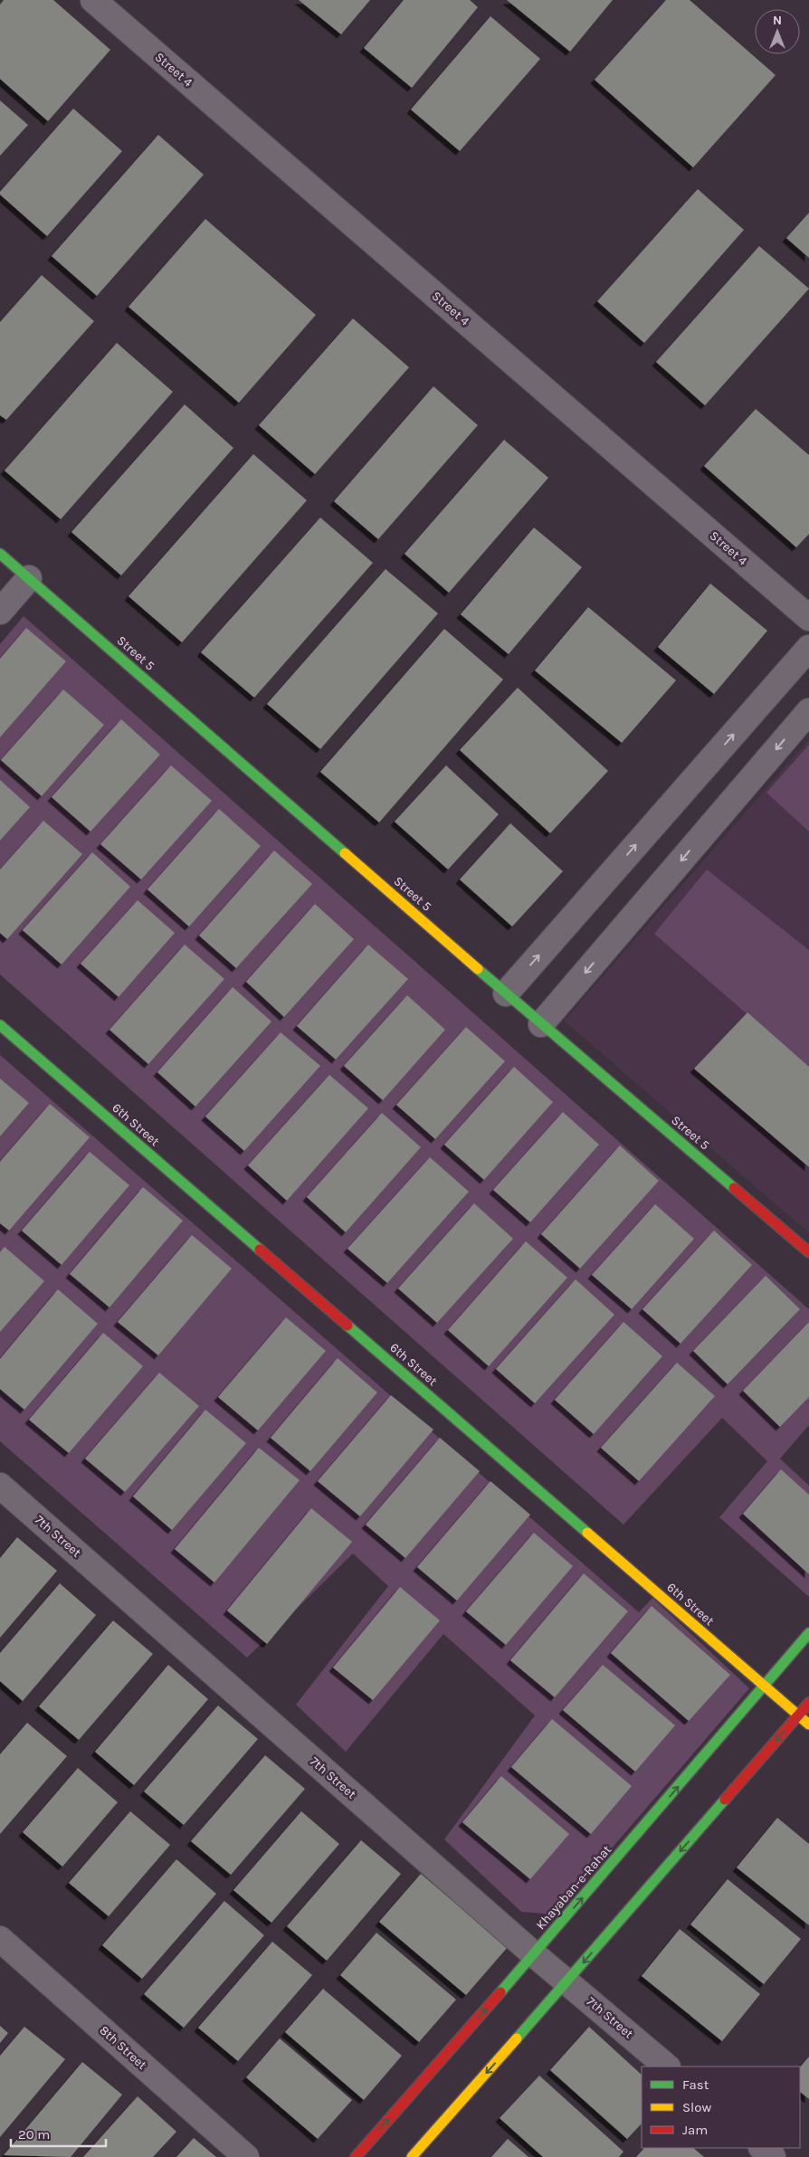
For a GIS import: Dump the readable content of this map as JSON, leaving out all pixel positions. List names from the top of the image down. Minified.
{"streets":{"street":["Street 4","Street 5","6th Street","7th Street","Khayaban-e-Rahat","8th Street"]},"crossings":[["6th Street","Khayaban-e-Rahat"],["7th Street","Khayaban-e-Rahat"]],"legend":["Fast","Slow","Jam"],"scale_bar":"20 m","north":"top"}
